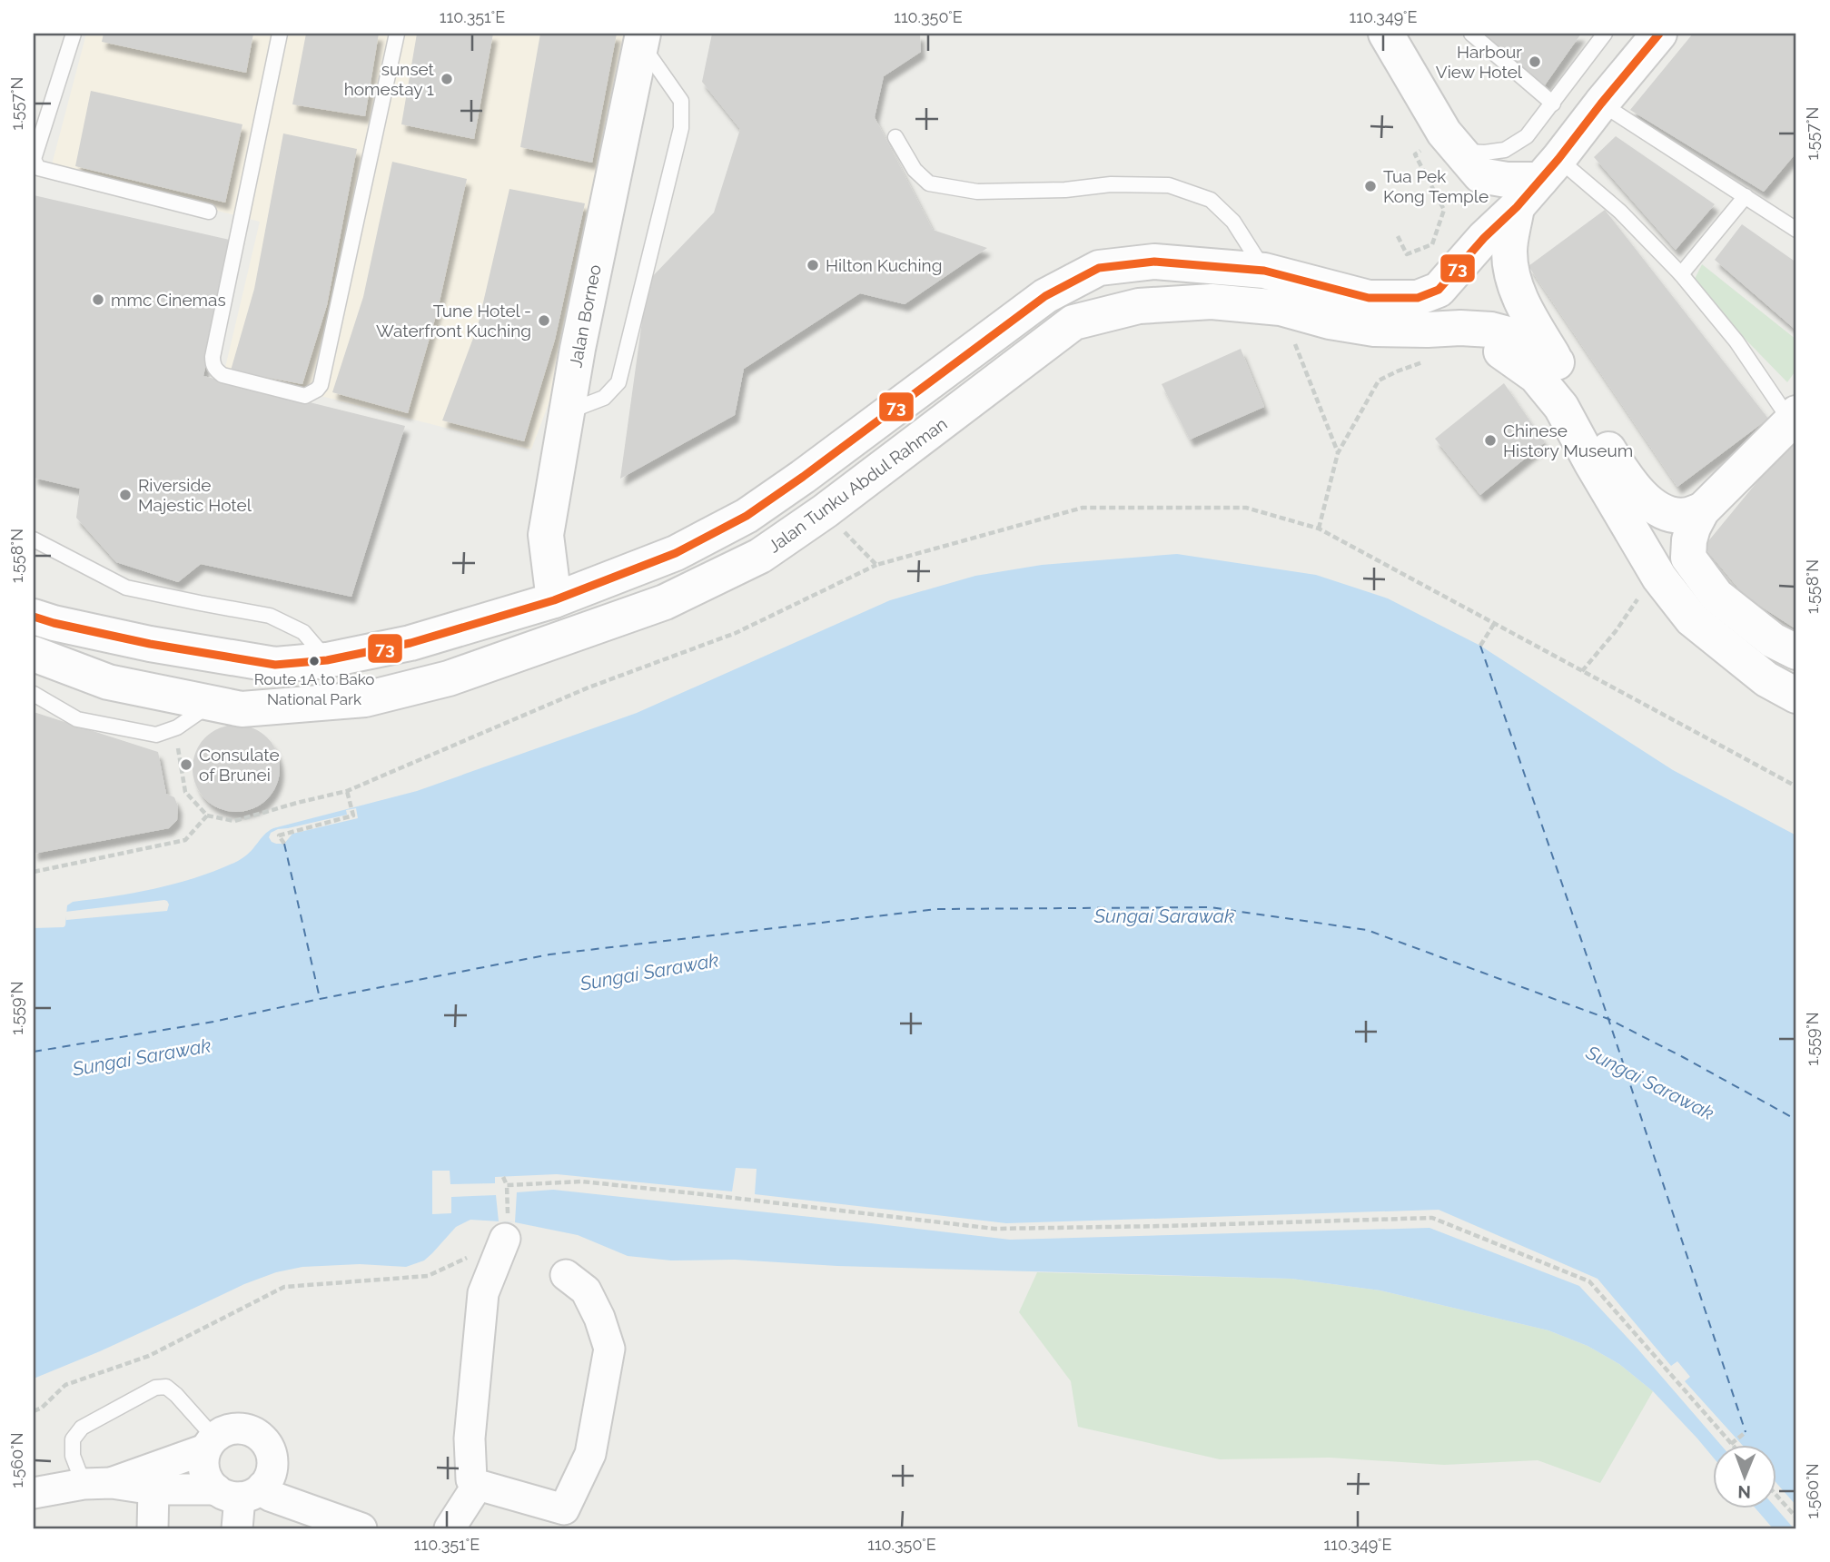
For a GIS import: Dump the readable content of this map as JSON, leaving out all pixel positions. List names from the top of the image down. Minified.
{"streets":{"main road":["Jalan Borneo","Jalan Tunku Abdul Rahman"]},"water":["Sungai Sarawak"],"places":["Harbour View Hotel","sunset homestay 1","Tua Pek Kong Temple","Hilton Kuching","mmc Cinemas","Tune Hotel - Waterfront Kuching","Chinese History Museum","Riverside Majestic Hotel","Route 1A to Bako National Park","Consulate of Brunei"],"lines":["transit line 73"],"north":"bottom","coordinates":["110.351°E","110.350°E","110.349°E","1.557°N","1.558°N","1.559°N","1.560°N"]}
